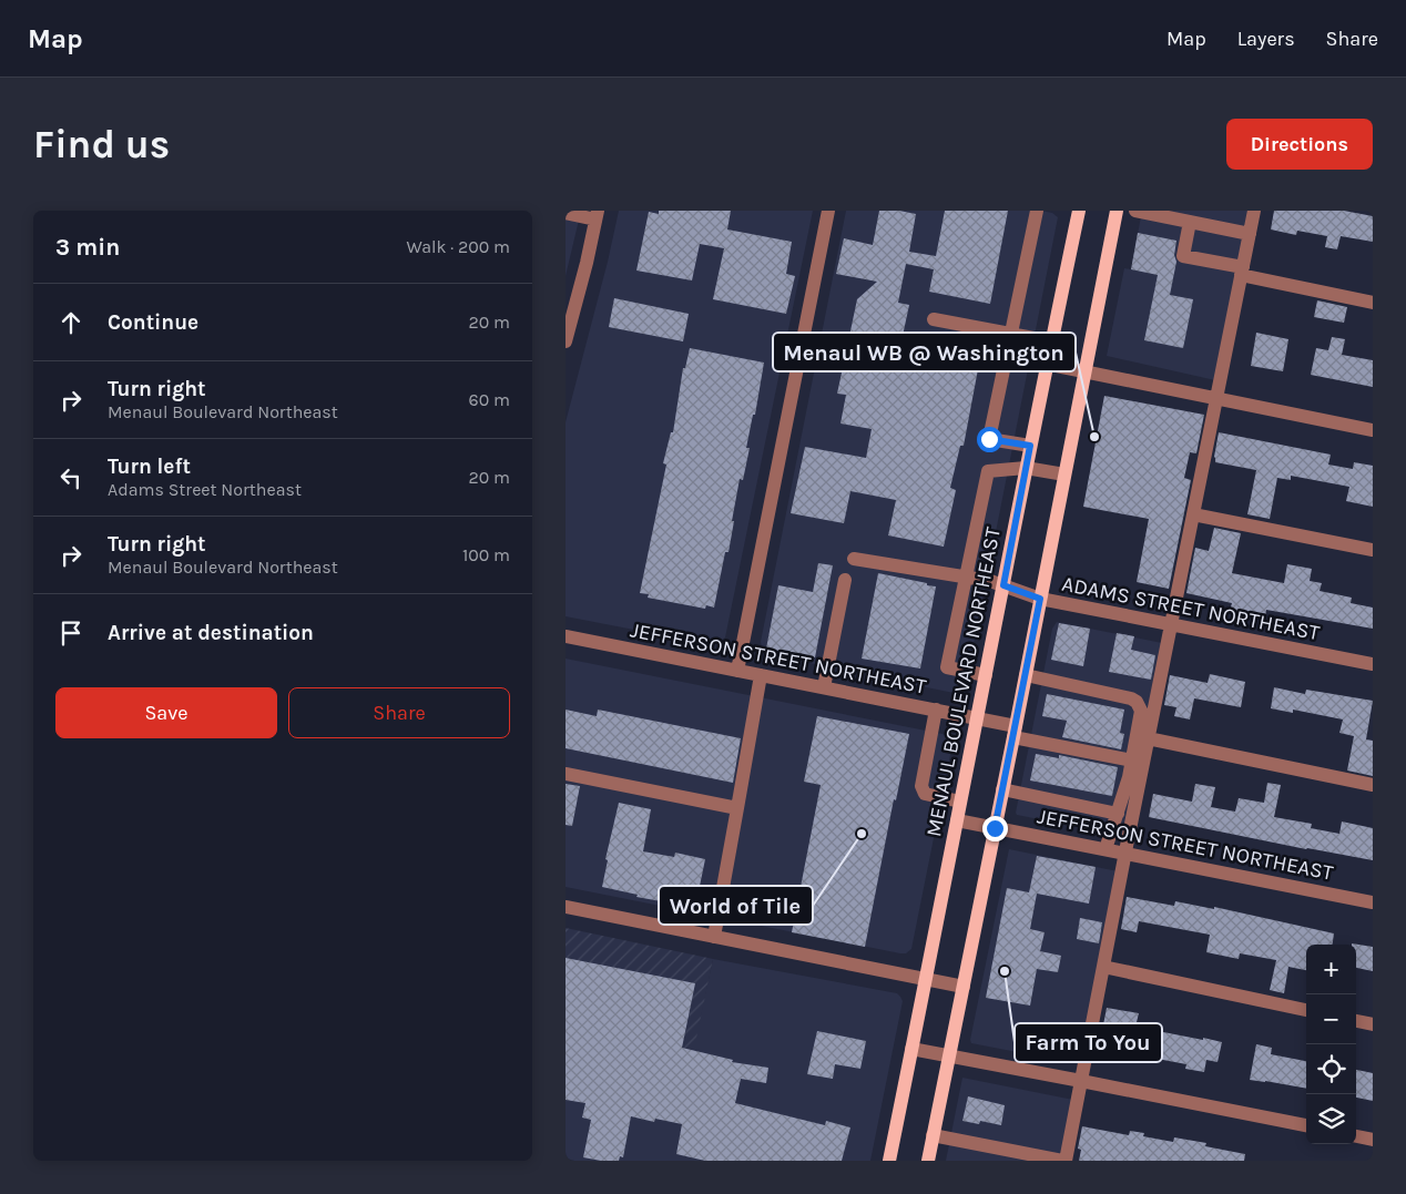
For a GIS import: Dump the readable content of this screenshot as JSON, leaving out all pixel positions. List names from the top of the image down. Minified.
{"streets":{"main road":["MENAUL BOULEVARD NORTHEAST"],"street":["ADAMS STREET NORTHEAST","JEFFERSON STREET NORTHEAST"]},"crossings":[["ADAMS STREET NORTHEAST","MENAUL BOULEVARD NORTHEAST"],["JEFFERSON STREET NORTHEAST","MENAUL BOULEVARD NORTHEAST"]],"places":["Menaul WB @ Washington","World of Tile","Farm To You"],"page":{"header":"Map","nav":["Map","Layers","Share"],"buttons":["Directions",["Save","Share"]],"title":"Find us","heading":["3 min","Walk · 200 m"],"list":[["Continue","20 m"],["Turn right","Menaul Boulevard Northeast","60 m"],["Turn left","Adams Street Northeast","20 m"],["Turn right","Menaul Boulevard Northeast","100 m"],"Arrive at destination"],"map_buttons":["+","−"]}}
